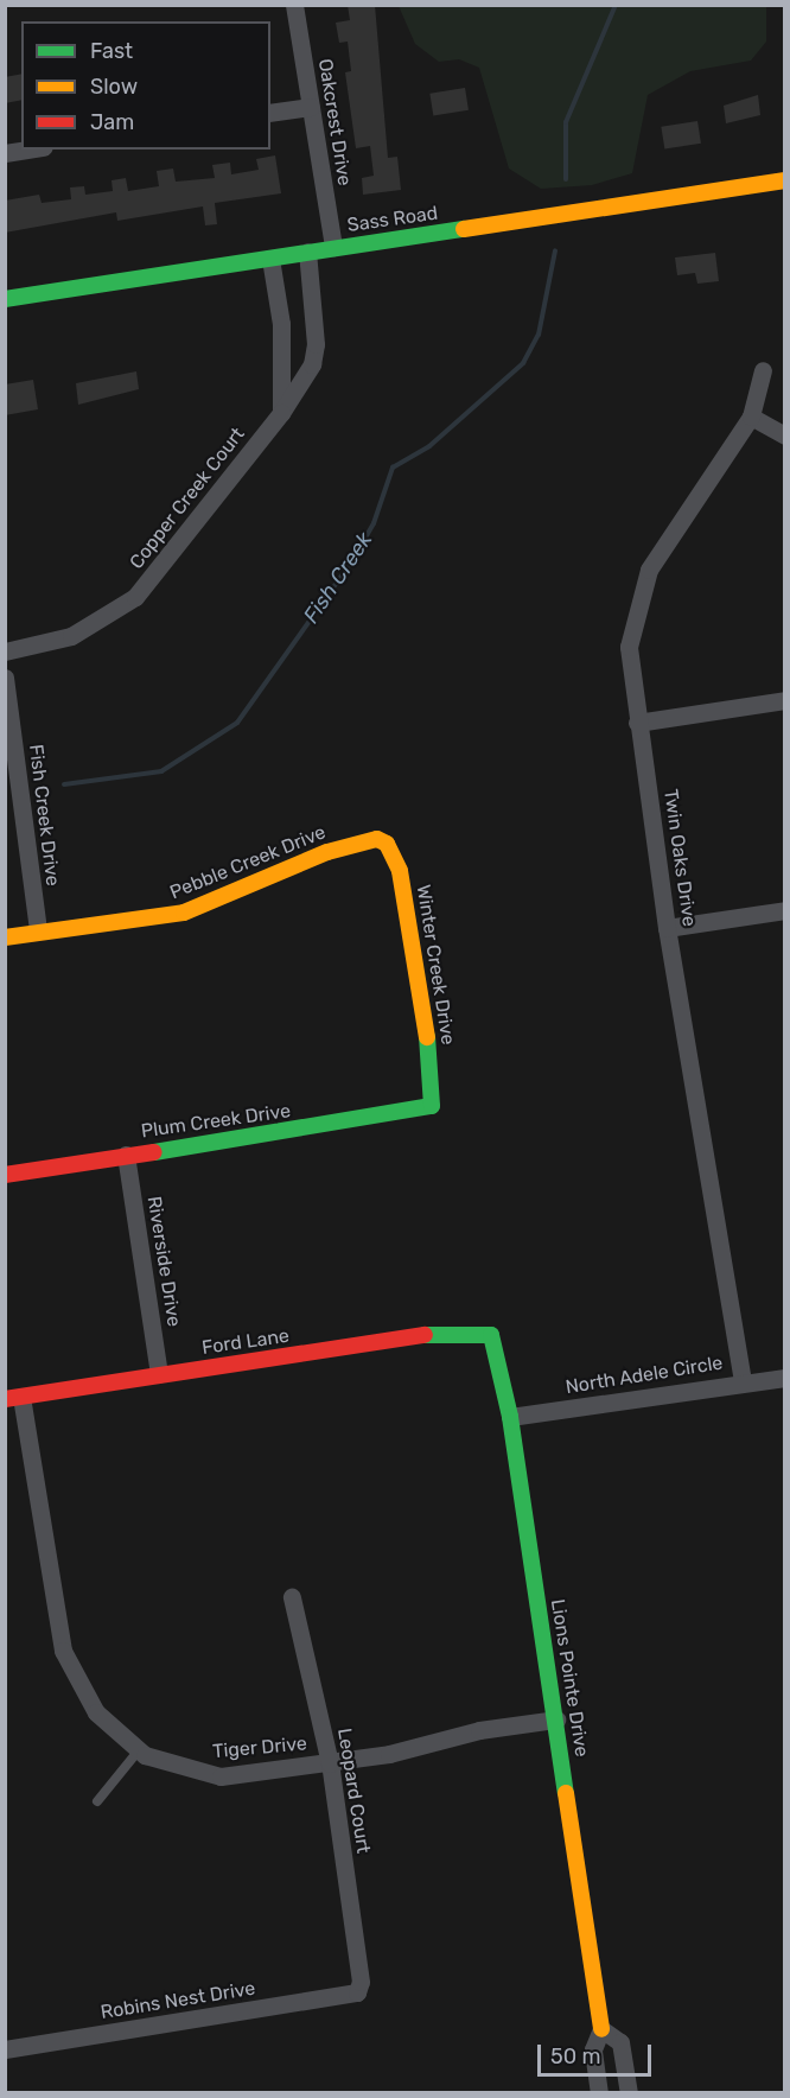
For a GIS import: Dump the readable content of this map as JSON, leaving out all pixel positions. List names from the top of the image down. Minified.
{"streets":{"street":["Oakcrest Drive","Sass Road","Copper Creek Court","Fish Creek Drive","Twin Oaks Drive","Pebble Creek Drive","Winter Creek Drive","Plum Creek Drive","Riverside Drive","Ford Lane","North Adele Circle","Lions Pointe Drive","Tiger Drive","Leopard Court","Robins Nest Drive"]},"crossings":[["Oakcrest Drive","Sass Road"],["Sass Road","Copper Creek Court"],["Fish Creek Drive","Pebble Creek Drive"],["Twin Oaks Drive","North Adele Circle"],["Pebble Creek Drive","Winter Creek Drive"],["Winter Creek Drive","Plum Creek Drive"],["Plum Creek Drive","Riverside Drive"],["Riverside Drive","Ford Lane"],["Ford Lane","Lions Pointe Drive"],["Ford Lane","Tiger Drive"],["North Adele Circle","Lions Pointe Drive"],["Lions Pointe Drive","Tiger Drive"],["Tiger Drive","Leopard Court"],["Leopard Court","Robins Nest Drive"]],"water":["Fish Creek"],"legend":["Fast","Slow","Jam"],"scale_bar":"50 m"}
